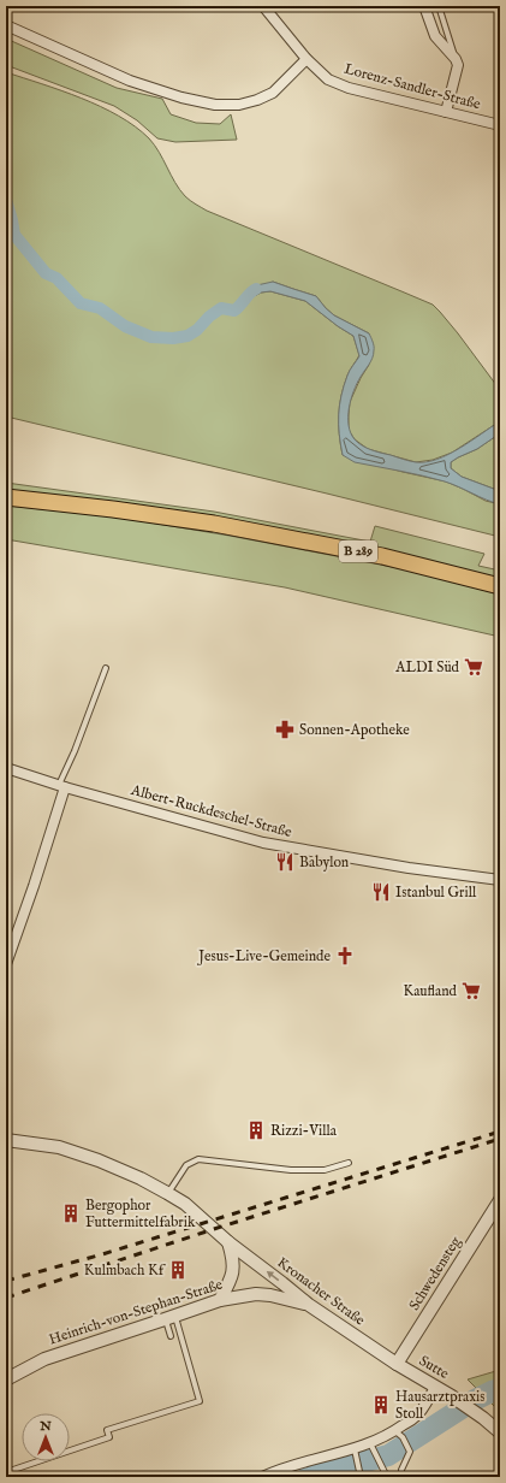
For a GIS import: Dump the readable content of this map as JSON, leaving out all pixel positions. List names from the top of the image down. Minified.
{"streets":{"highway":["B 289"],"street":["Lorenz-Sandler-Straße","Albert-Ruckdeschel-Straße","Schwedensteg","Kronacher Straße","Heinrich-von-Stephan-Straße","Sutte"]},"crossings":[["Schwedensteg","Kronacher Straße"],["Schwedensteg","Sutte"],["Kronacher Straße","Heinrich-von-Stephan-Straße"],["Kronacher Straße","Sutte"]],"places":{"supermarket":["ALDI Süd","Kaufland"],"pharmacy":["Sonnen-Apotheke"],"restaurant":["Babylon","Istanbul Grill"],"church":["Jesus-Live-Gemeinde"],"building":["Rizzi-Villa","Bergophor Futtermittelfabrik","Kulmbach Kf","Hausarztpraxis Stoll"]},"north":"top"}
